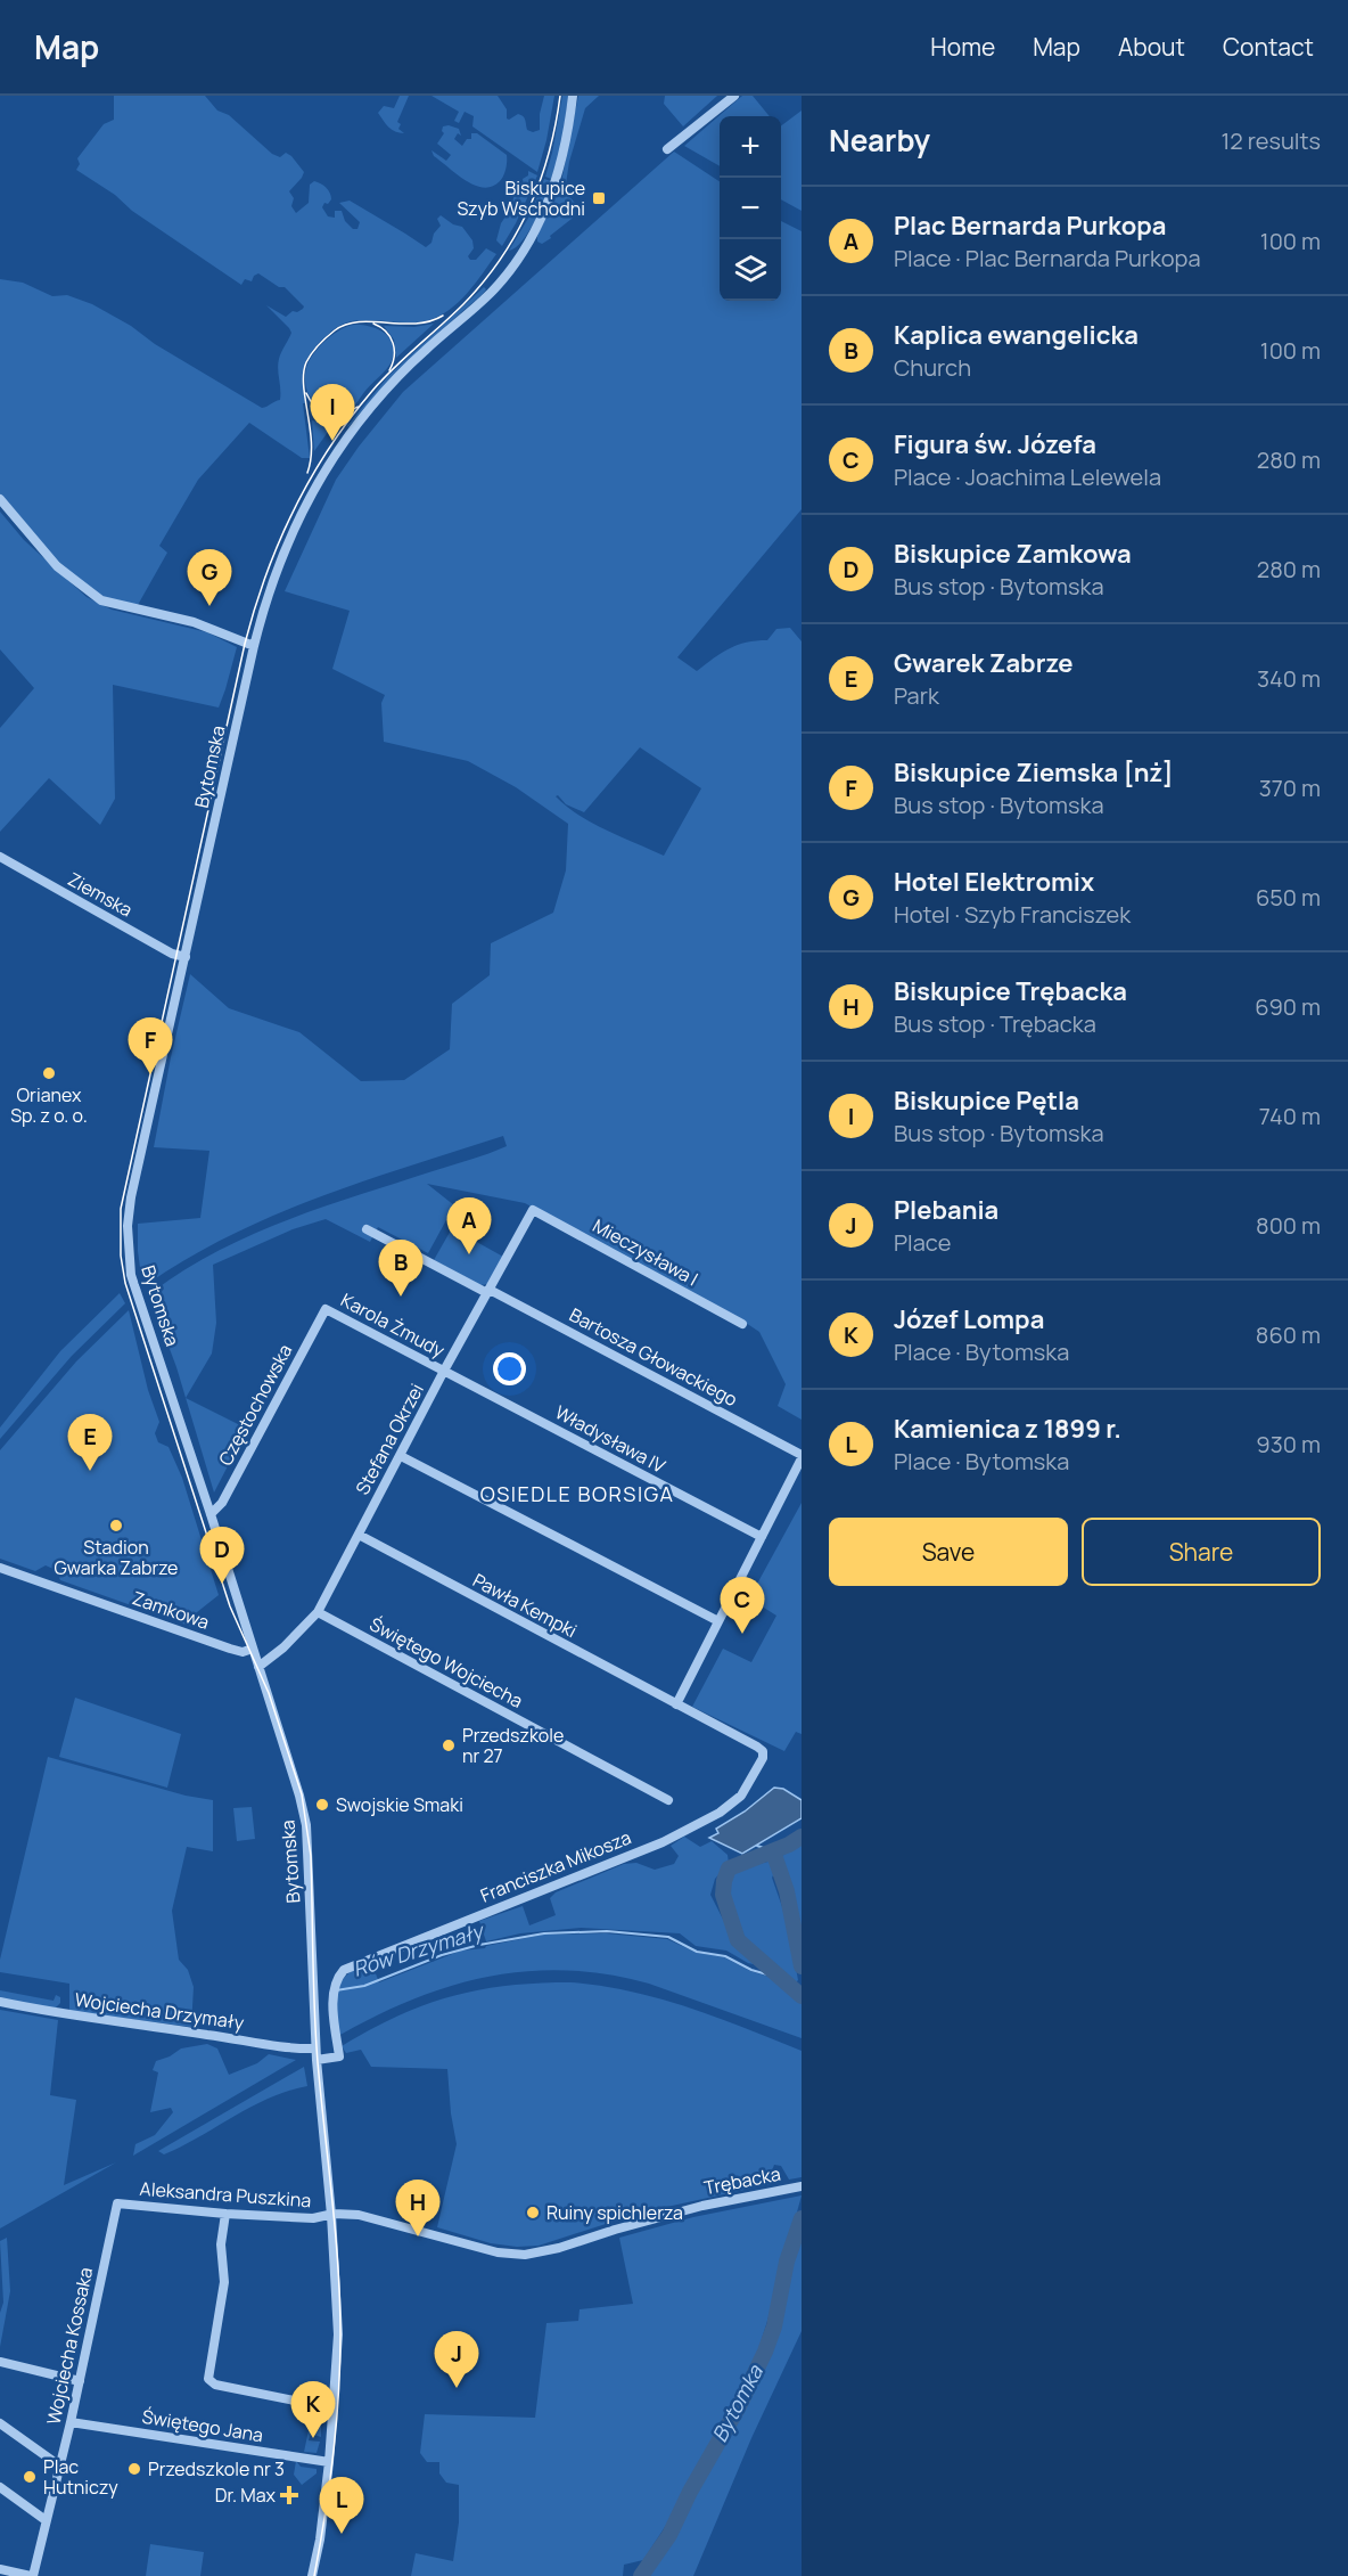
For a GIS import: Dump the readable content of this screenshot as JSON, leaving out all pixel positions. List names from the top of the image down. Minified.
{"streets":{"street":["Bytomska","Ziemska","Mieczysława I","Karola Żmudy","Bartosza Głowackiego","Częstochowska","Stefana Okrzei","Władysława IV","Pawła Kempki","Zamkowa","Świętego Wojciecha","Franciszka Mikosza","Wojciecha Drzymały","Trębacka","Aleksandra Puszkina","Wojciecha Kossaka","Świętego Jana"]},"crossings":[["Bytomska","Ziemska"],["Bytomska","Częstochowska"],["Bytomska","Stefana Okrzei"],["Bytomska","Zamkowa"],["Bytomska","Franciszka Mikosza"],["Bytomska","Wojciecha Drzymały"],["Bytomska","Trębacka"],["Bytomska","Aleksandra Puszkina"],["Bytomska","Świętego Jana"],["Mieczysława I","Stefana Okrzei"],["Karola Żmudy","Częstochowska"],["Karola Żmudy","Stefana Okrzei"],["Karola Żmudy","Władysława IV"],["Bartosza Głowackiego","Stefana Okrzei"],["Stefana Okrzei","Władysława IV"],["Stefana Okrzei","Pawła Kempki"],["Stefana Okrzei","Świętego Wojciecha"],["Pawła Kempki","Franciszka Mikosza"],["Trębacka","Aleksandra Puszkina"],["Aleksandra Puszkina","Wojciecha Kossaka"],["Wojciecha Kossaka","Świętego Jana"]],"districts":["OSIEDLE BORSIGA"],"water":["Rów Drzymały","Bytomka"],"places":{"transit":["Biskupice Szyb Wschodni"],"other":["Orianex Sp. z o. o.","Stadion Gwarka Zabrze","Przedszkole nr 27","Swojskie Smaki","Ruiny spichlerza","Przedszkole nr 3","Plac Hutniczy"],"health":["Dr. Max"]},"page":{"header":"Map","nav":["Home","Map","About","Contact"],"heading":["Nearby","12 results"],"map_buttons":["+","−"],"list":[{"mark":"A","name":"Plac Bernarda Purkopa","note":"Place · Plac Bernarda Purkopa","value":"100 m"},{"mark":"B","name":"Kaplica ewangelicka","note":"Church","value":"100 m"},{"mark":"C","name":"Figura św. Józefa","note":"Place · Joachima Lelewela","value":"280 m"},{"mark":"D","name":"Biskupice Zamkowa","note":"Bus stop · Bytomska","value":"280 m"},{"mark":"E","name":"Gwarek Zabrze","note":"Park","value":"340 m"},{"mark":"F","name":"Biskupice Ziemska [nż]","note":"Bus stop · Bytomska","value":"370 m"},{"mark":"G","name":"Hotel Elektromix","note":"Hotel · Szyb Franciszek","value":"650 m"},{"mark":"H","name":"Biskupice Trębacka","note":"Bus stop · Trębacka","value":"690 m"},{"mark":"I","name":"Biskupice Pętla","note":"Bus stop · Bytomska","value":"740 m"},{"mark":"J","name":"Plebania","note":"Place","value":"800 m"},{"mark":"K","name":"Józef Lompa","note":"Place · Bytomska","value":"860 m"},{"mark":"L","name":"Kamienica z 1899 r.","note":"Place · Bytomska","value":"930 m"}],"pins":["I","G","F","A","B","E","D","C","H","J","K","L"],"buttons":["Save","Share"]}}
